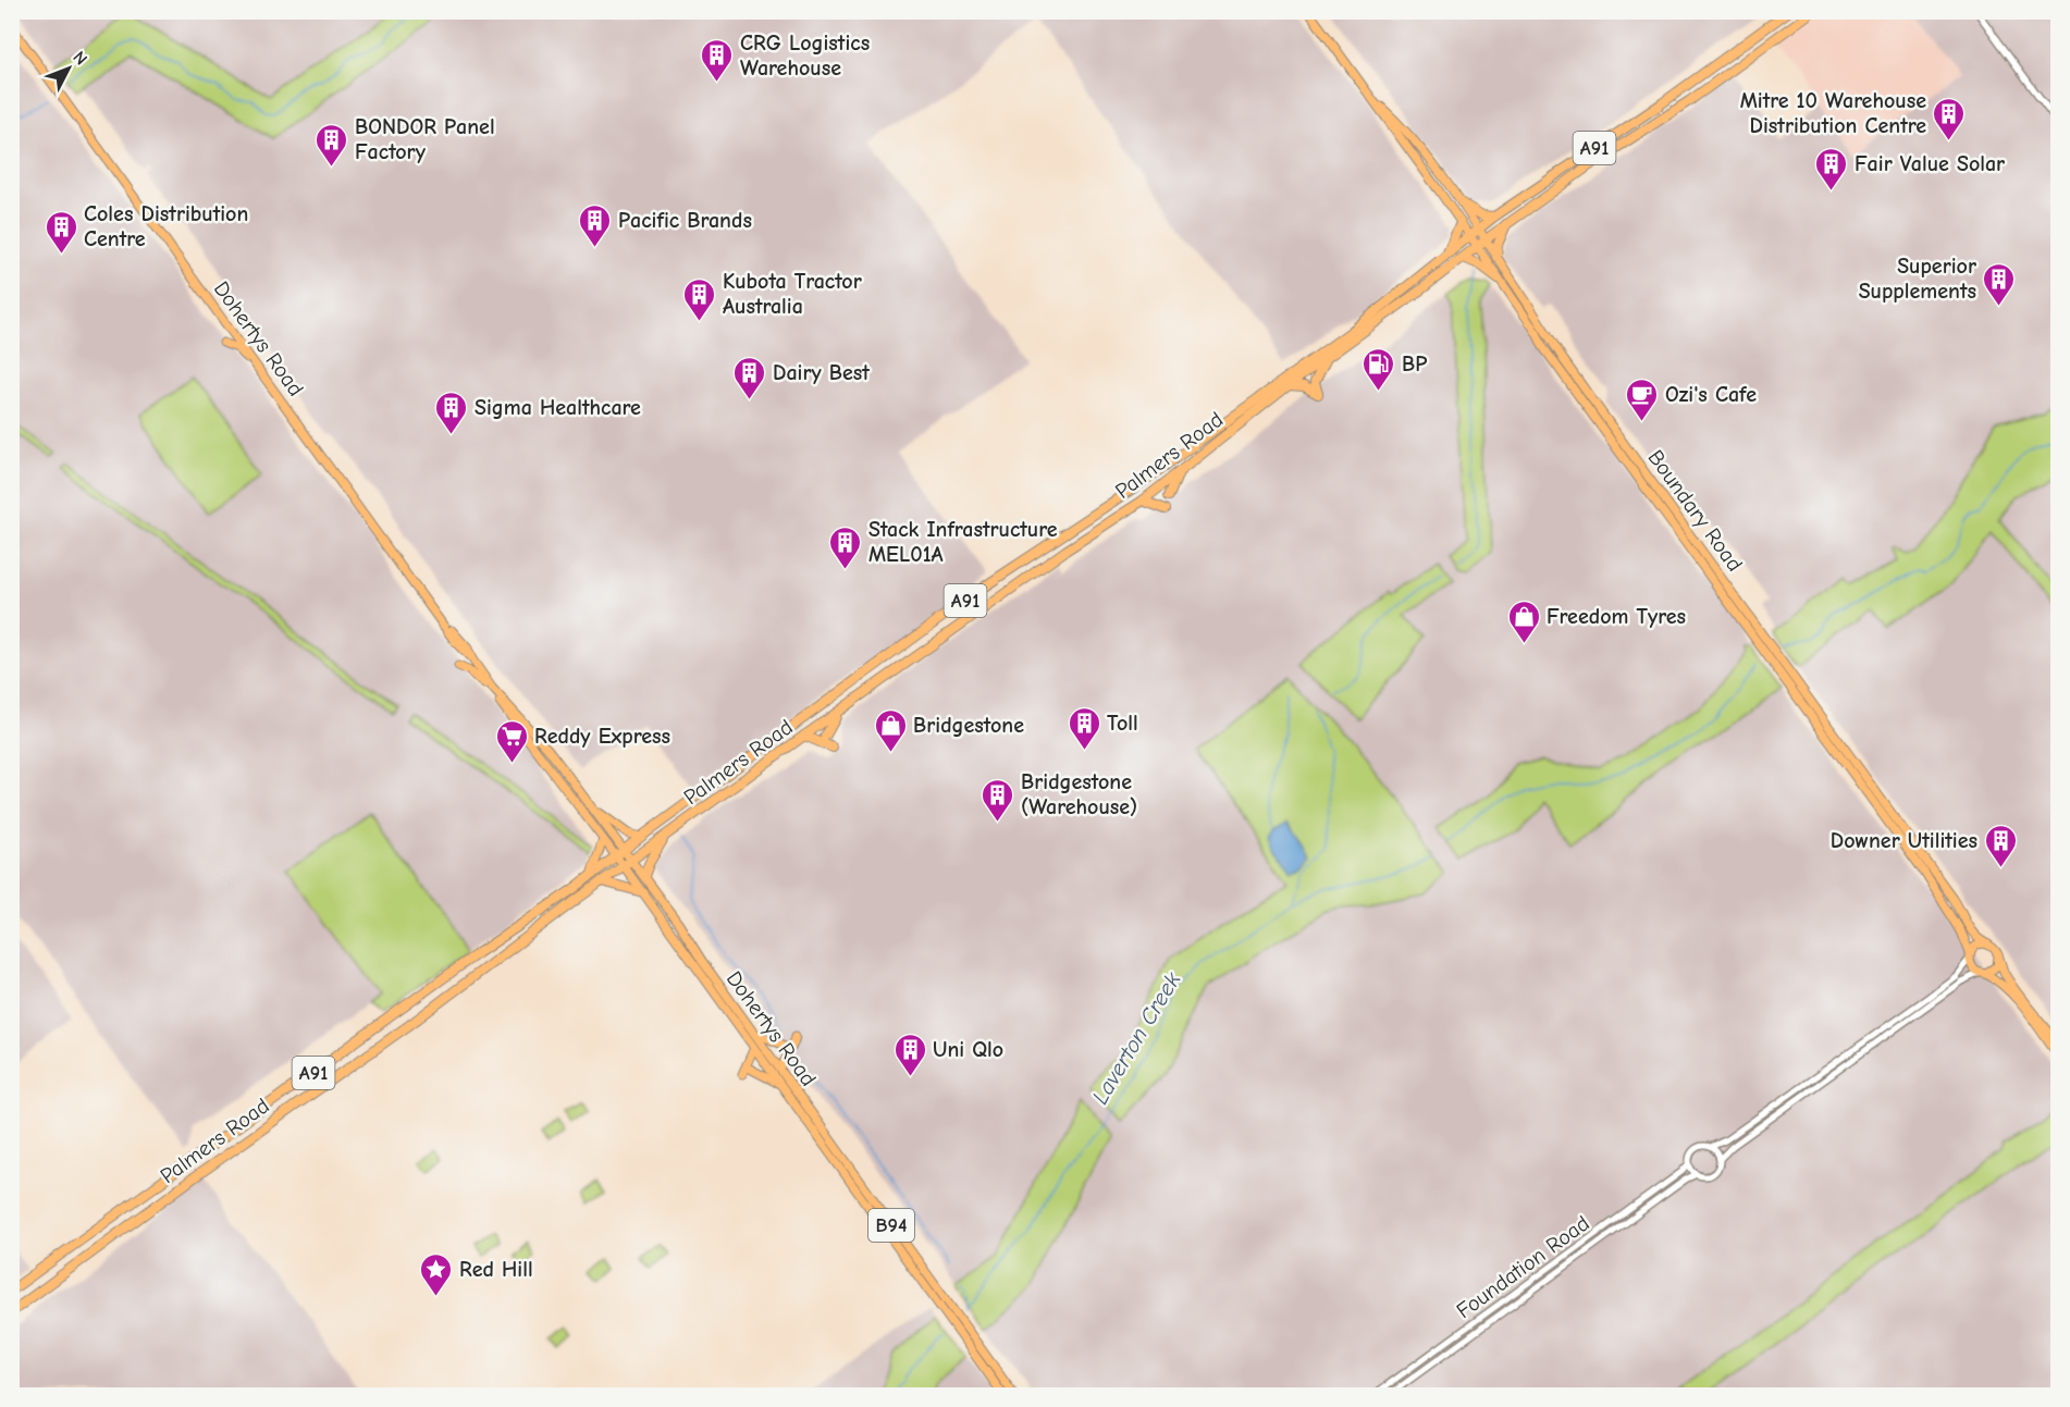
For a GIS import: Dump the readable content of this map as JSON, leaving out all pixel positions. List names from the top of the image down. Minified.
{"streets":{"highway":["A91","Palmers Road"],"main road":["Dohertys Road","Boundary Road","B94"],"street":["Foundation Road"]},"crossings":[["A91","Palmers Road"],["A91","Boundary Road"],["Dohertys Road","Palmers Road"],["Palmers Road","Boundary Road"]],"water":["Laverton Creek"],"places":{"building":["CRG Logistics Warehouse","Mitre 10 Warehouse Distribution Centre","BONDOR Panel Factory","Fair Value Solar","Pacific Brands","Coles Distribution Centre","Superior Supplements","Kubota Tractor Australia","Dairy Best","Sigma Healthcare","Stack Infrastructure MEL01A","Toll","Bridgestone (Warehouse)","Downer Utilities","Uni Qlo"],"fuel station":["BP"],"cafe":["Ozi's Cafe"],"shop":["Freedom Tyres","Bridgestone"],"supermarket":["Reddy Express"],"place":["Red Hill"]},"north":"top right"}
